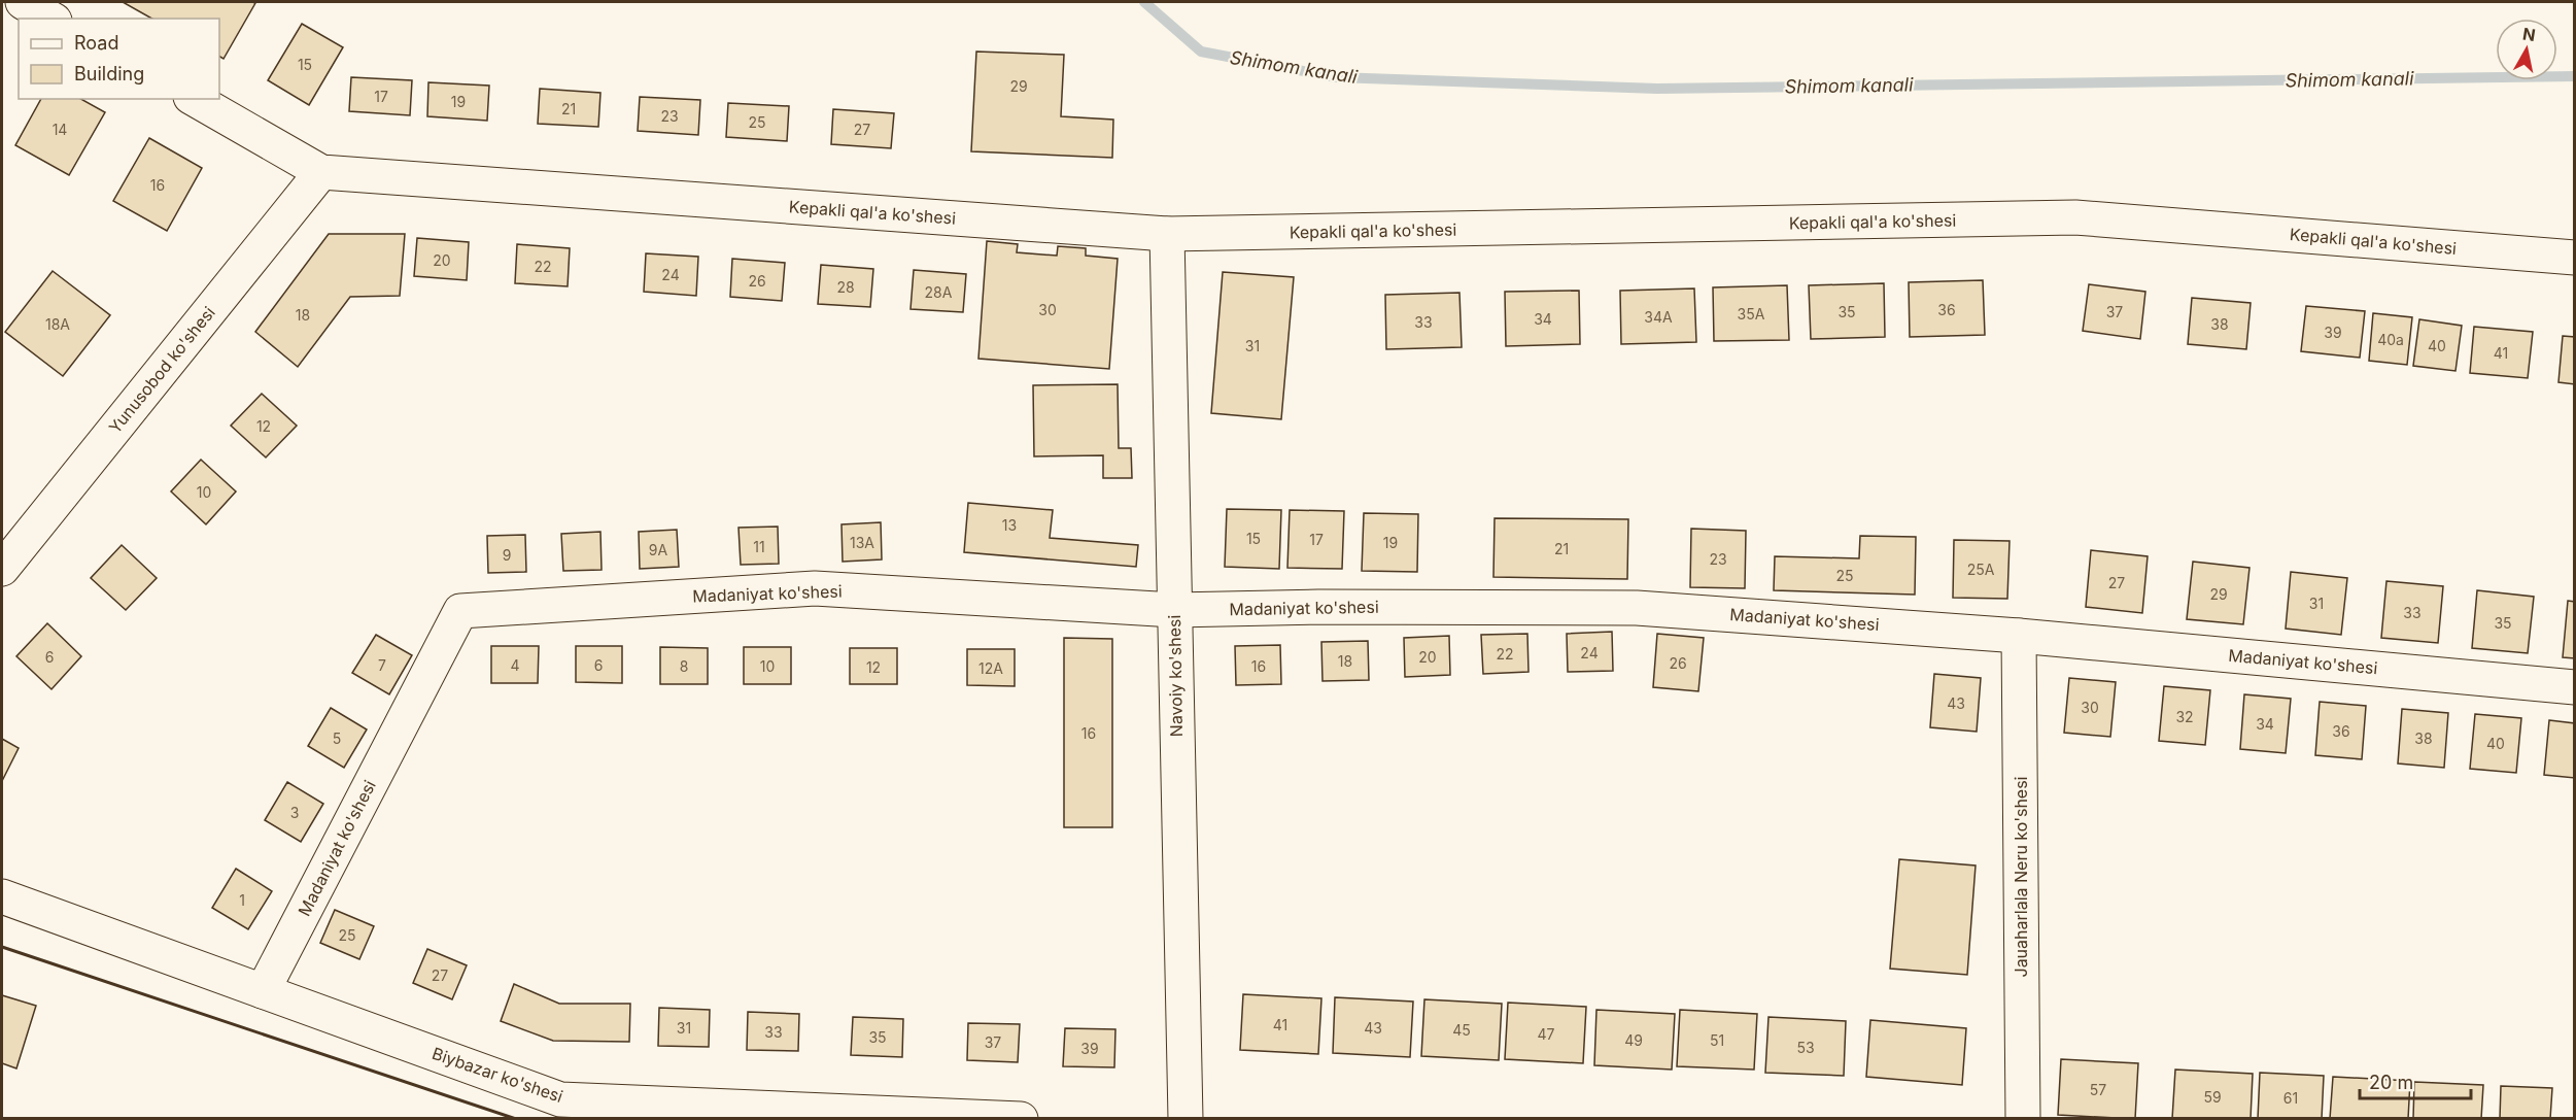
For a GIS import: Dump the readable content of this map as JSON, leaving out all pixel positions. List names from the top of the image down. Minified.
{"streets":{"street":["Kepakli qal'a ko'shesi","Yunusobod ko'shesi","Madaniyat ko'shesi","Navoiy ko'shesi","Jauaharlala Neru ko'shesi","Biybazar ko'shesi"]},"crossings":[["Kepakli qal'a ko'shesi","Yunusobod ko'shesi"],["Kepakli qal'a ko'shesi","Navoiy ko'shesi"],["Madaniyat ko'shesi","Navoiy ko'shesi"],["Madaniyat ko'shesi","Jauaharlala Neru ko'shesi"],["Madaniyat ko'shesi","Biybazar ko'shesi"]],"water":["Shimom kanali"],"house_numbers":["15","29","17","19","21","23","25","14","27","16","20","22","24","26","28","28A","30","36","35","37","35A","18","34A","34","33","18A","38","39","40a","31","40","41","12","10","13","15","17","13A","19","11","21","9A","9","23","25A","25","27","29","31","33","35","24","22","6","20","18","26","7","4","6","8","10","16","12","12A","43","30","32","34","36","16","5","38","40","3","1","25","27","41","31","43","45","33","47","35","49","51","37","53","39","57","59","61"],"legend":["Road","Building"],"scale_bar":"20 m","north":"top"}
